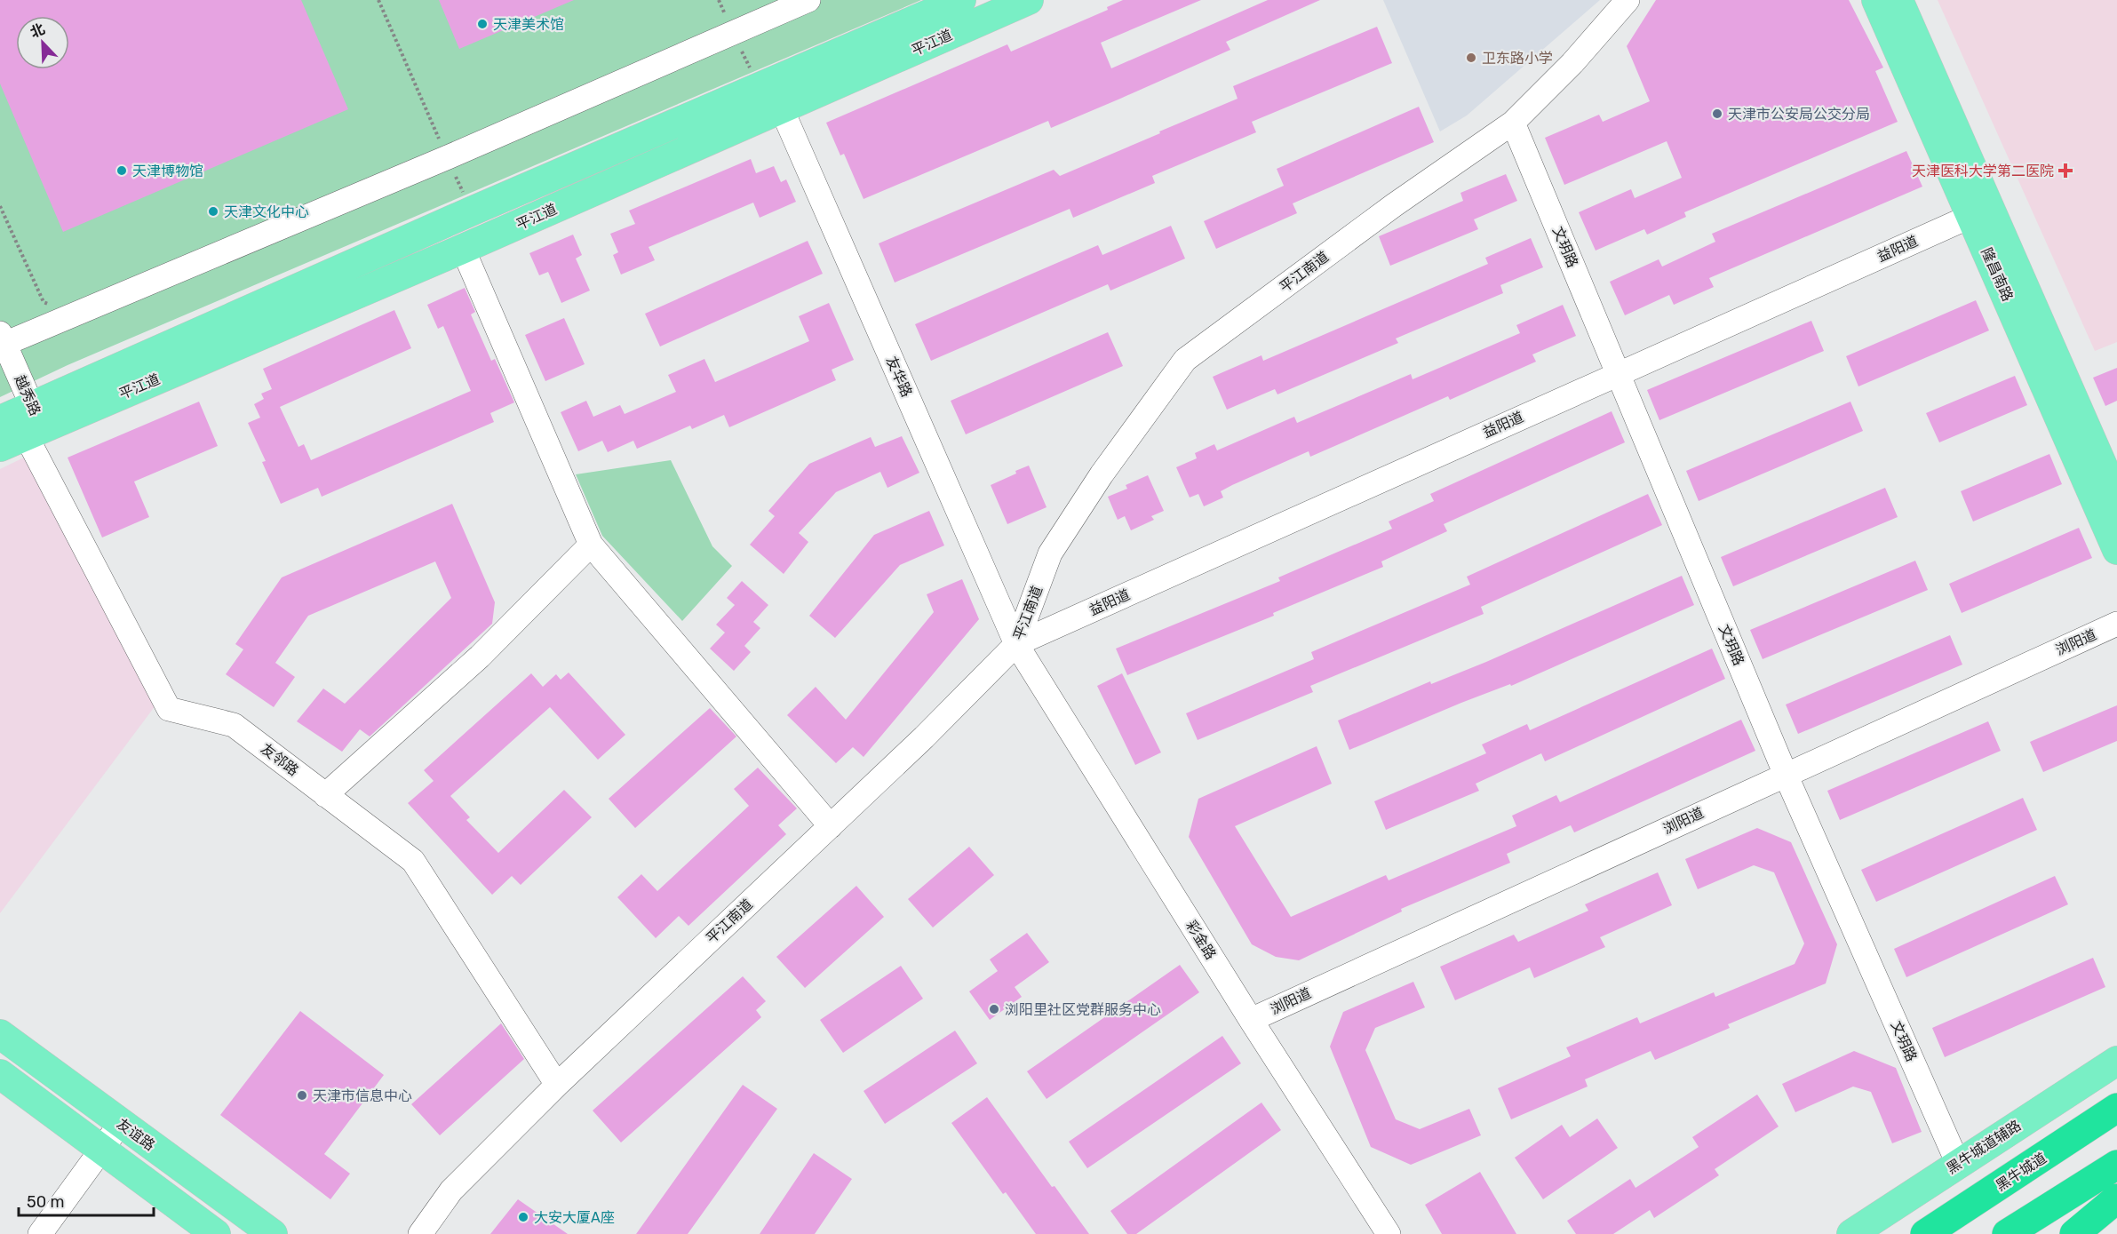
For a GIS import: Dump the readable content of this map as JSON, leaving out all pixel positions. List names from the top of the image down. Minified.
{"streets":{"highway":["黑牛城道"],"main road":["平江道","隆昌南路","友谊路","黑牛城道辅路"],"street":["文玥路","益阳道","平江南道","友华路","越秀路","浏阳道","友邻路","彩金路"]},"crossings":[["平江道","友华路"],["平江道","越秀路"],["平江道","友邻路"],["文玥路","益阳道"],["文玥路","平江南道"],["文玥路","浏阳道"],["文玥路","黑牛城道辅路"],["益阳道","平江南道"],["益阳道","隆昌南路"],["益阳道","友华路"],["益阳道","彩金路"],["平江南道","友华路"],["平江南道","友邻路"],["平江南道","彩金路"],["友华路","彩金路"],["越秀路","友邻路"],["浏阳道","彩金路"]],"places":{"other":["天津美术馆","卫东路小学","天津市公安局公交分局","天津博物馆","天津文化中心","浏阳里社区党群服务中心","天津市信息中心","大安大厦A座"],"health":["天津医科大学第二医院"]},"scale_bar":"50 m","north":"top left"}
